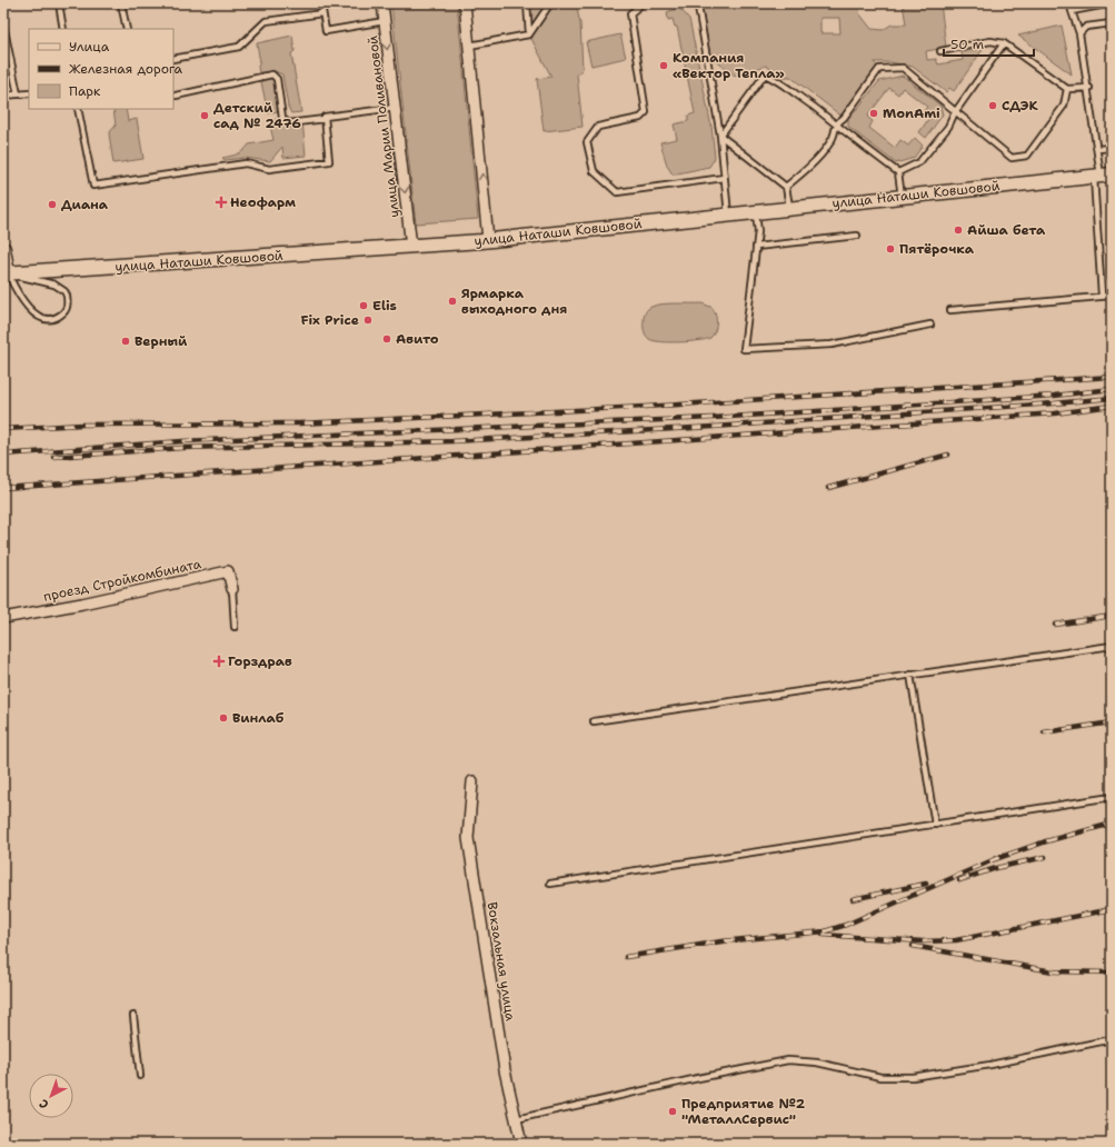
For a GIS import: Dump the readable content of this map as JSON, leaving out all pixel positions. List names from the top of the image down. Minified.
{"streets":{"street":["улица Марии Поливановой","улица Наташи Ковшовой","проезд Стройкомбината","Вокзальная улица"]},"crossings":[["улица Марии Поливановой","улица Наташи Ковшовой"]],"places":{"other":["Компания «Вектор Тепла»","СДЭК","MonAmi","Детский сад № 2476","Диана","Айша бета","Пятёрочка","Ярмарка выходного дня","Elis","Fix Price","Авито","Верный","Винлаб","Предприятие №2 \"МеталлСервис\""],"health":["Неофарм","Горздрав"]},"legend":["Улица","Железная дорога","Парк"],"scale_bar":"50 m","north":"bottom left"}
